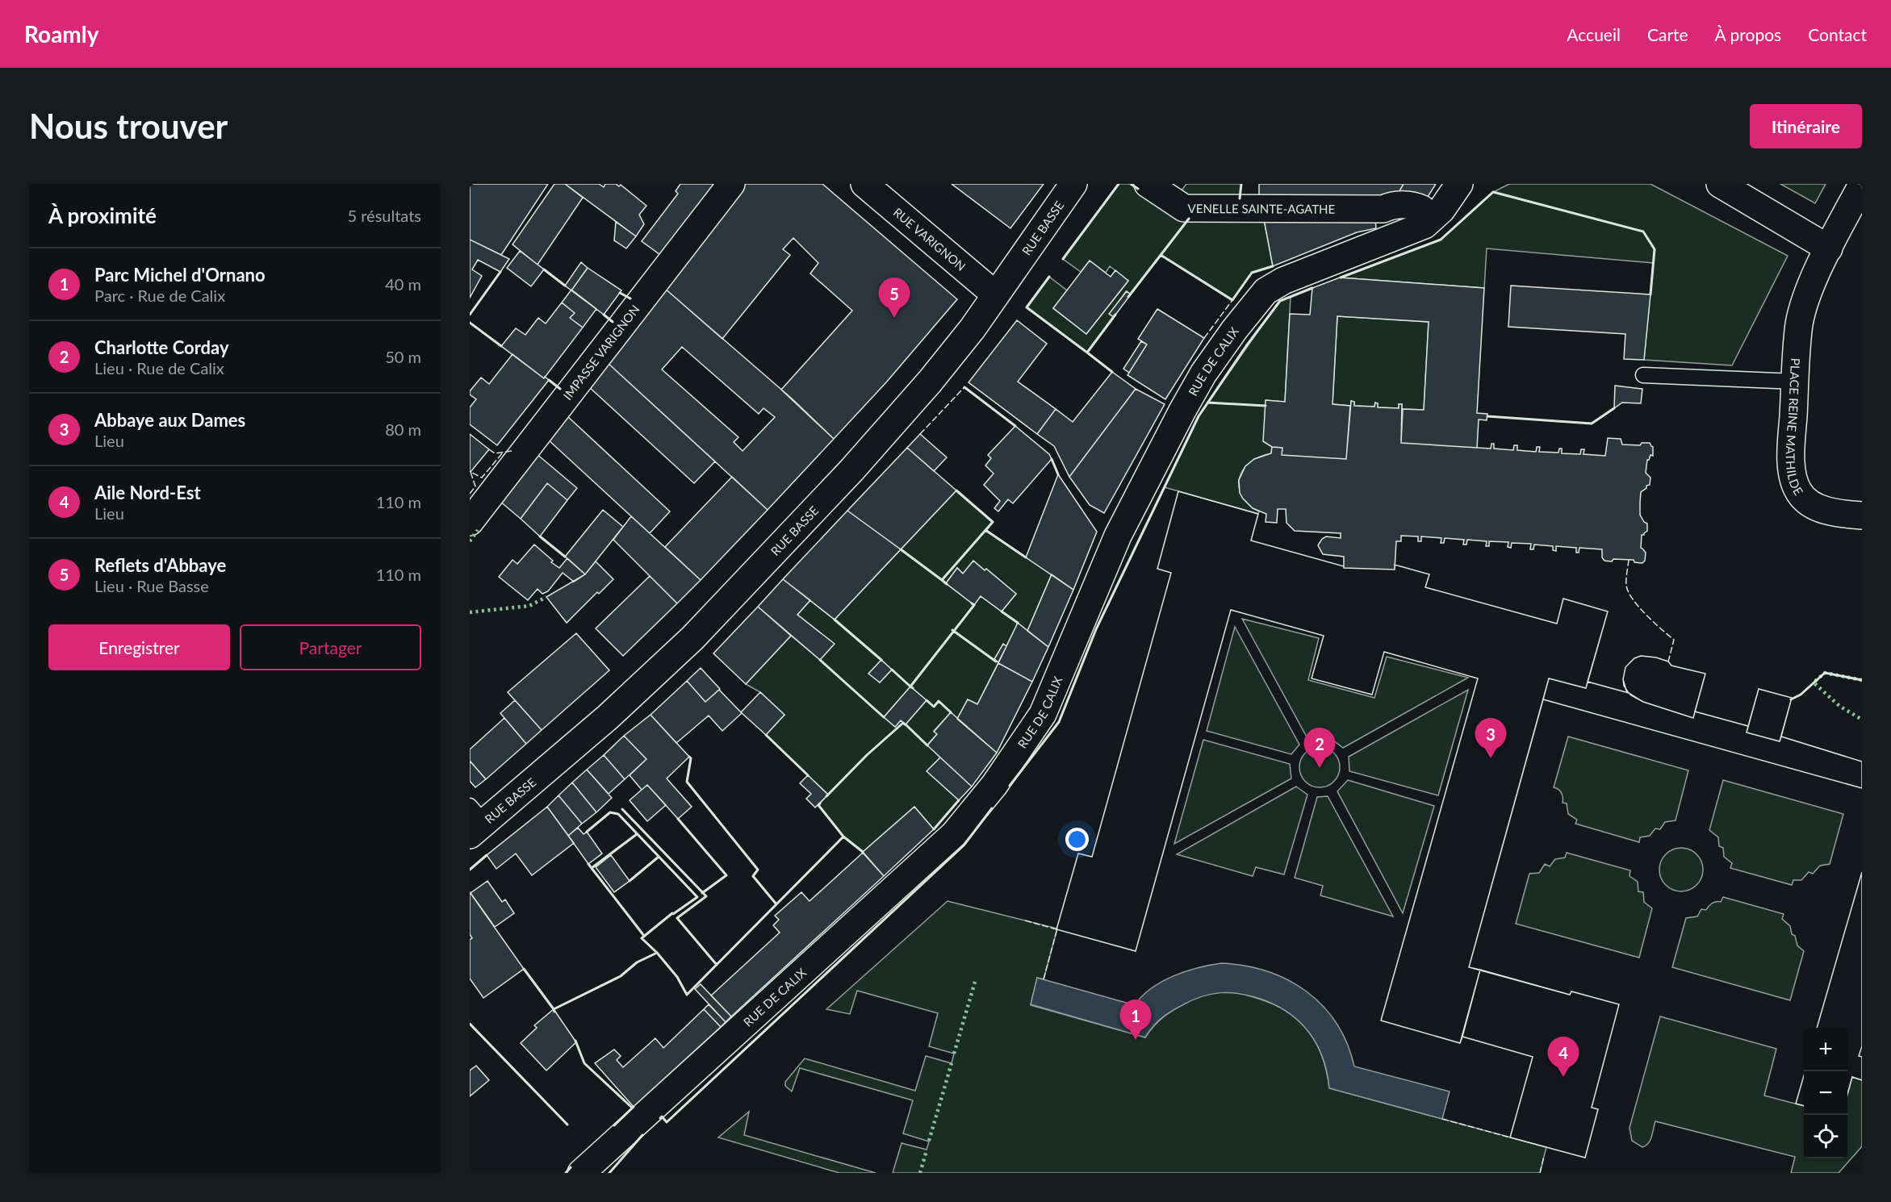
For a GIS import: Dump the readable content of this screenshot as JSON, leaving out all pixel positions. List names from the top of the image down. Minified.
{"streets":{"street":["VENELLE SAINTE-AGATHE","RUE BASSE","RUE VARIGNON","IMPASSE VARIGNON","RUE DE CALIX","PLACE REINE MATHILDE"]},"crossings":[["VENELLE SAINTE-AGATHE","RUE DE CALIX"],["RUE BASSE","RUE VARIGNON"]],"page":{"header":"Roamly","nav":["Accueil","Carte","À propos","Contact"],"buttons":["Itinéraire",["Enregistrer","Partager"]],"title":"Nous trouver","heading":["À proximité","5 résultats"],"list":[{"mark":"1","name":"Parc Michel d'Ornano","note":"Parc · Rue de Calix","value":"40 m"},{"mark":"2","name":"Charlotte Corday","note":"Lieu · Rue de Calix","value":"50 m"},{"mark":"3","name":"Abbaye aux Dames","note":"Lieu","value":"80 m"},{"mark":"4","name":"Aile Nord-Est","note":"Lieu","value":"110 m"},{"mark":"5","name":"Reflets d'Abbaye","note":"Lieu · Rue Basse","value":"110 m"}],"pins":["5","3","2","1","4"],"map_buttons":["+","−"]}}
